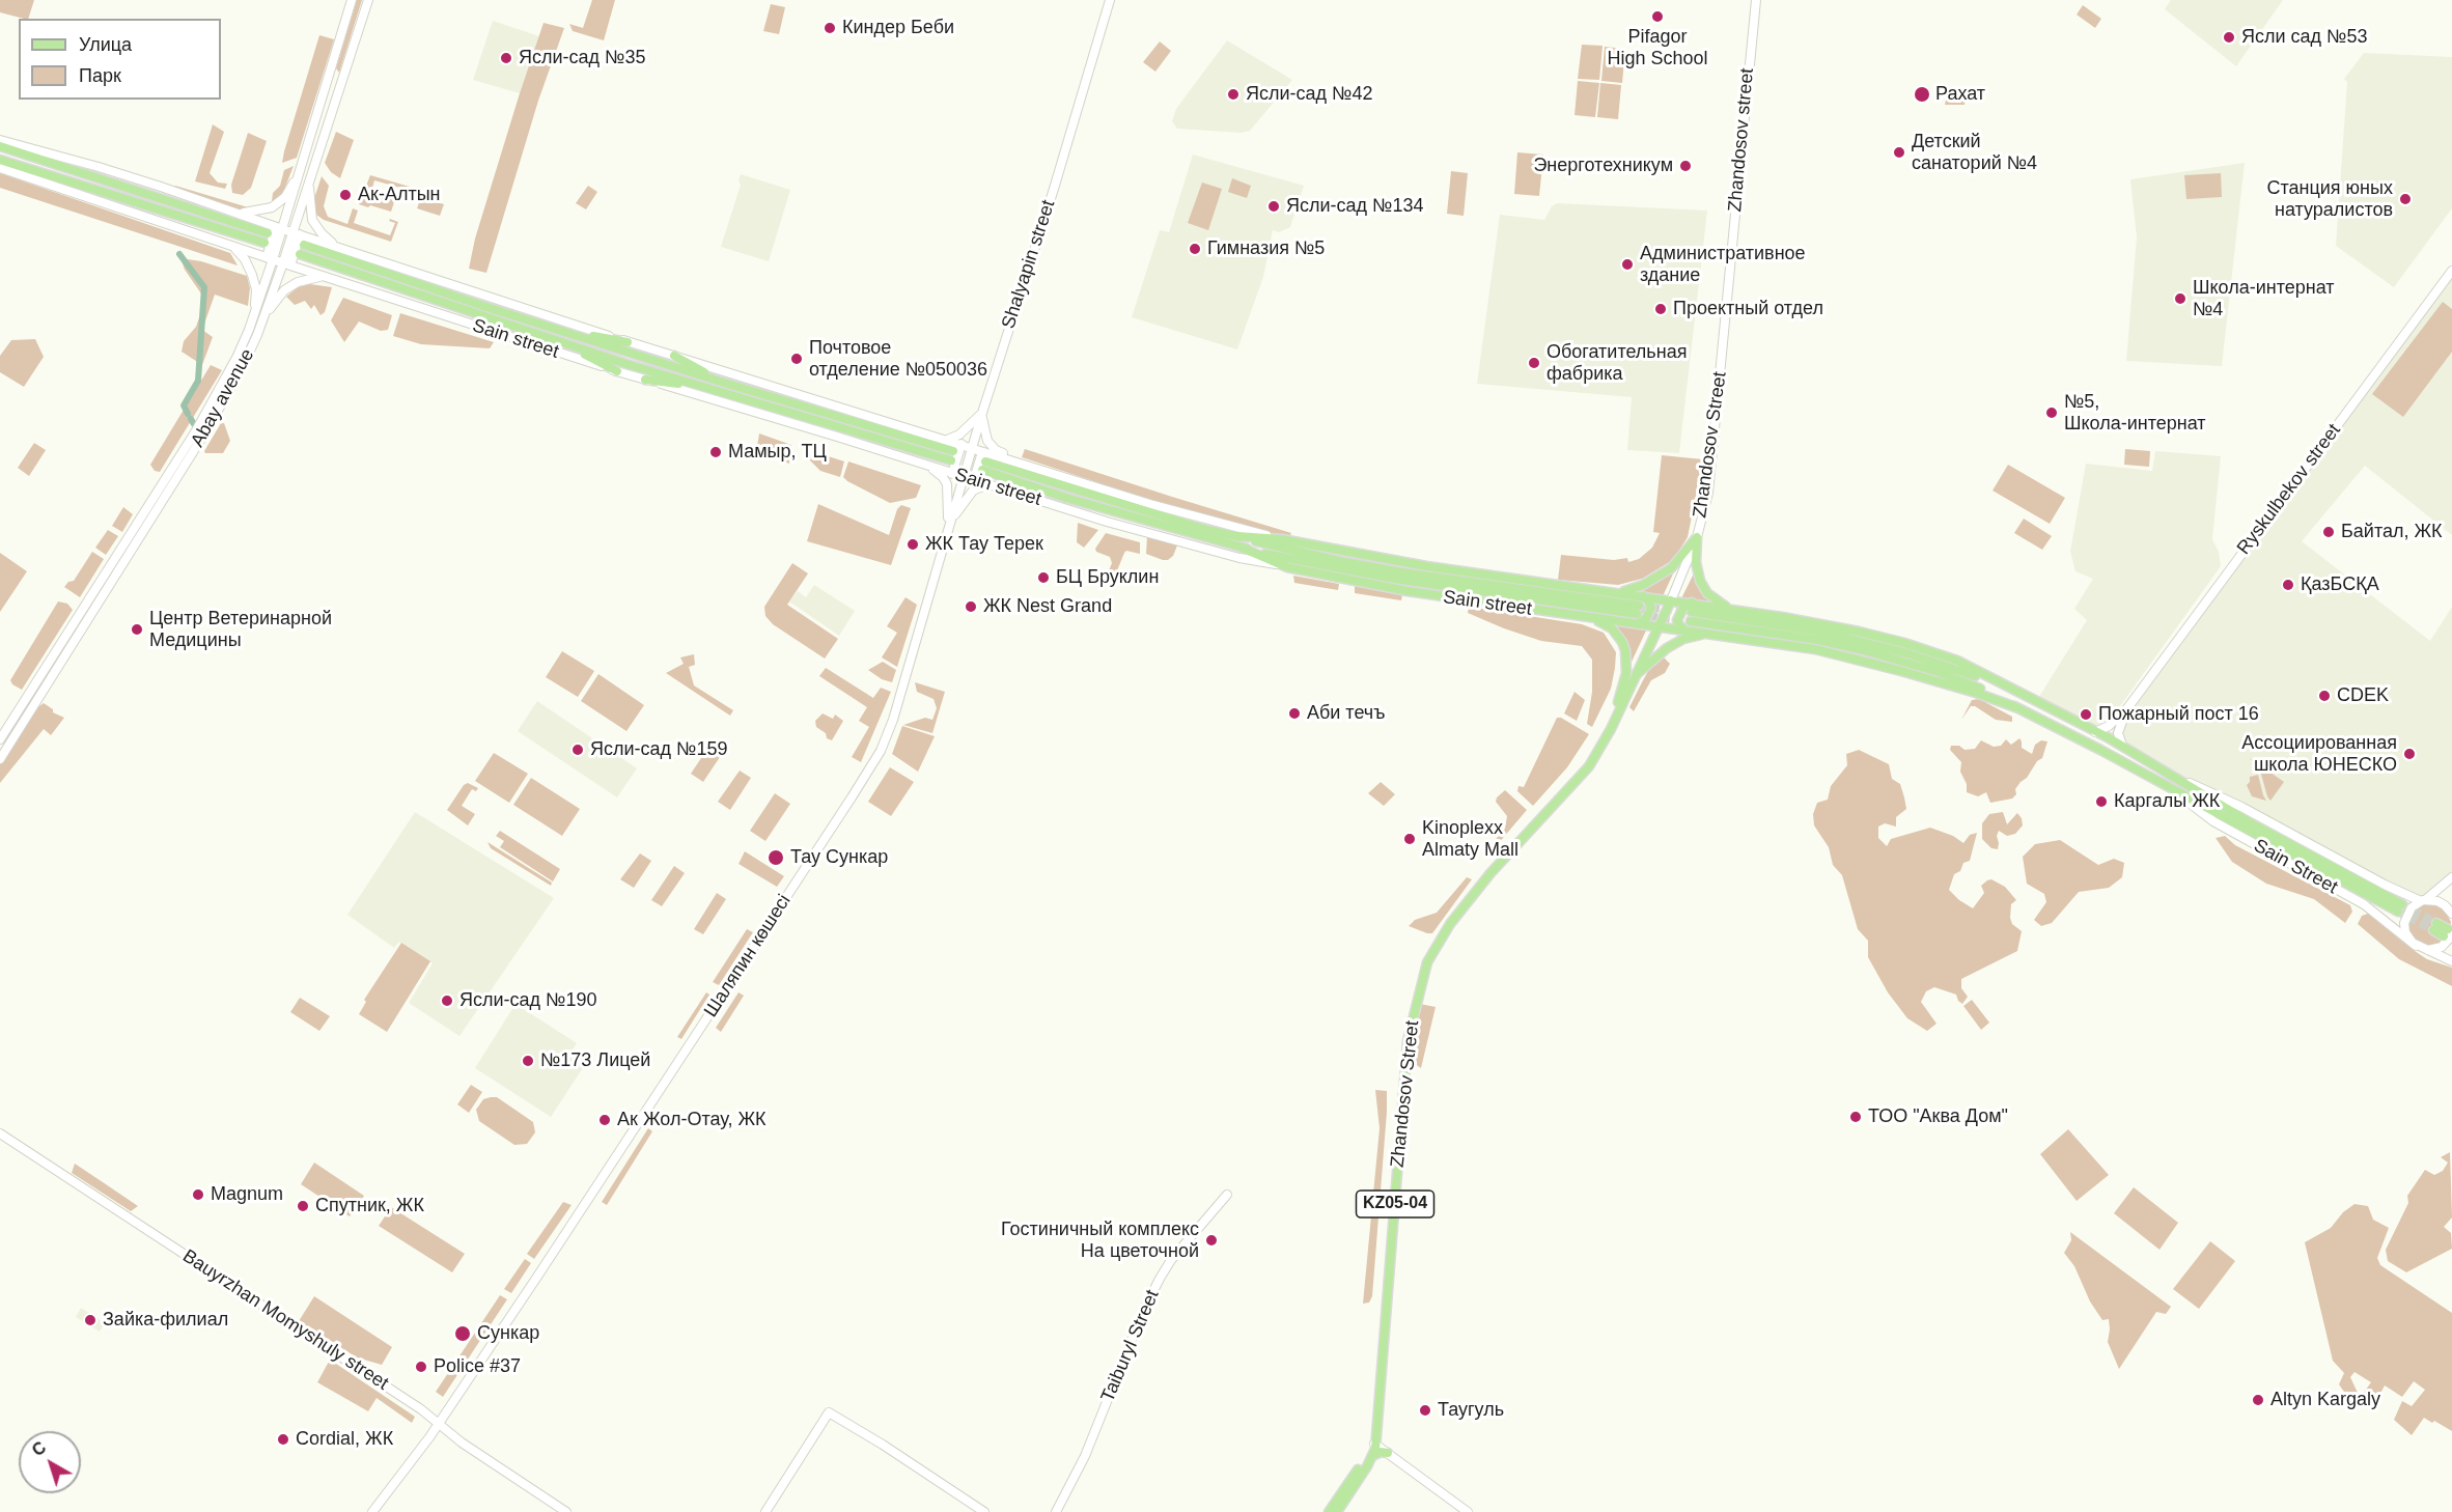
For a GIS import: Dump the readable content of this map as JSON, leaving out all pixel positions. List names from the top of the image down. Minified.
{"streets":{"main road":["Zhandosov street","Shalyapin street","Sain street","Abay avenue","Zhandosov Street","Ryskulbekov street","Sain Street","KZ05-04","Bauyrzhan Momyshuly street","Taiburyl Street"]},"crossings":[["Zhandosov street","Zhandosov Street"],["Shalyapin street","Sain street"],["Shalyapin street","Bauyrzhan Momyshuly street"],["Sain street","Abay avenue"],["Sain street","Zhandosov Street"],["Sain street","Sain Street"],["Zhandosov Street","KZ05-04"]],"places":["Pifagor High School","Киндер Беби","Ясли сад №53","Ясли-сад №35","Ясли-сад №42","Рахат","Детский санаторий №4","Энерготехникум","Ак-Алтын","Станция юных натуралистов","Ясли-сад №134","Гимназия №5","Административное здание","Школа-интернат №4","Проектный отдел","Почтовое отделение №050036","Обогатительная фабрика","№5, Школа-интернат","Мамыр, ТЦ","Байтал, ЖК","ЖК Тау Терек","БЦ Бруклин","ҚазБСҚА","ЖК Nest Grand","Центр Ветеринарной Медицины","CDEK","Аби течъ","Пожарный пост 16","Ясли-сад №159","Ассоциированная школа ЮНЕСКО","Каргалы ЖК","Kinoplexx Almaty Mall","Тау Сункар","Ясли-сад №190","№173 Лицей","ТОО \"Аква Дом\"","Ак Жол-Отау, ЖК","Magnum","Спутник, ЖК","Гостиничный комплекс На цветочной","Зайка-филиал","Сункар","Police #37","Altyn Kargaly","Таугуль","Cordial, ЖК"],"legend":["Улица","Парк"],"north":"top left"}
